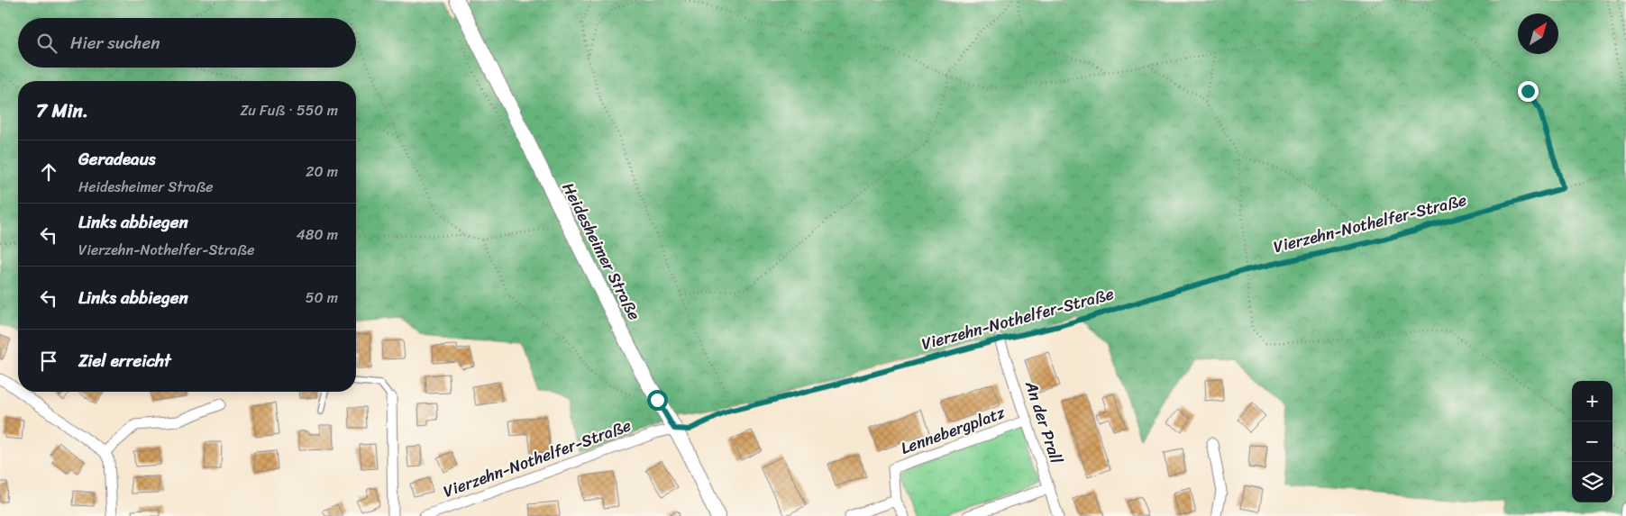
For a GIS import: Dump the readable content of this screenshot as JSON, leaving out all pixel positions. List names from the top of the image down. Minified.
{"streets":{"main road":["Heidesheimer Straße"],"street":["Vierzehn-Nothelfer-Straße","An der Prall","Lennebergplatz"]},"crossings":[["Vierzehn-Nothelfer-Straße","Heidesheimer Straße"],["Vierzehn-Nothelfer-Straße","An der Prall"],["An der Prall","Lennebergplatz"]],"north":"top right","page":{"search":"Hier suchen","heading":["7 Min.","Zu Fuß · 550 m"],"list":[["Geradeaus","Heidesheimer Straße","20 m"],["Links abbiegen","Vierzehn-Nothelfer-Straße","480 m"],["Links abbiegen","50 m"],"Ziel erreicht"],"map_buttons":["+","−"]}}
